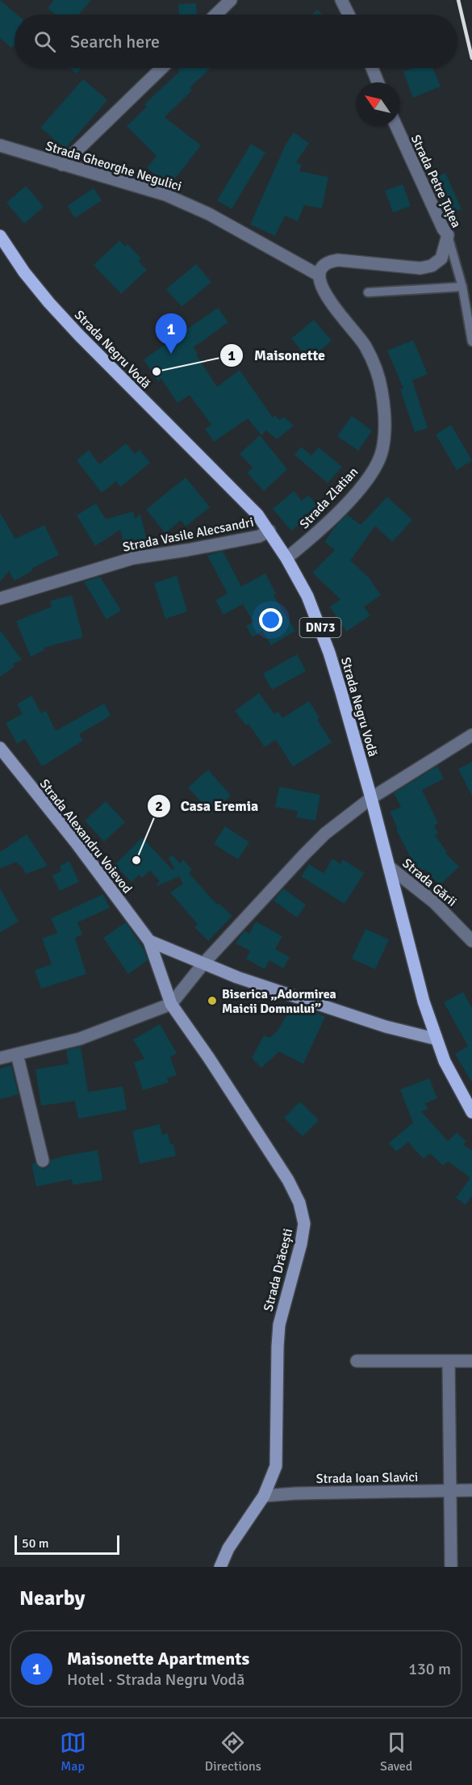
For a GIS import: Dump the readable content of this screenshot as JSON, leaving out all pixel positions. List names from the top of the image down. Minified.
{"streets":{"main road":["Strada Negru Vodă","DN73"],"street":["Strada Gheorghe Negulici","Strada Petre Țuțea","Strada Zlatian","Strada Vasile Alecsandri","Strada Alexandru Voievod","Strada Gării","Strada Drăcești","Strada Ioan Slavici"]},"crossings":[["Strada Gheorghe Negulici","Strada Petre Țuțea"],["Strada Gheorghe Negulici","Strada Zlatian"],["Strada Petre Țuțea","Strada Zlatian"],["Strada Negru Vodă","Strada Zlatian"],["Strada Negru Vodă","Strada Vasile Alecsandri"],["Strada Negru Vodă","Strada Gării"],["Strada Alexandru Voievod","Strada Drăcești"],["Strada Drăcești","Strada Ioan Slavici"]],"places":["Maisonette","Casa Eremia","Biserica „Adormirea Maicii Domnului”"],"scale_bar":"50 m","north":"top left","page":{"search":"Search here","pins":"1","scale":"50 m","heading":"Nearby","list":[{"mark":"1","name":"Maisonette Apartments","note":"Hotel · Strada Negru Vodă","value":"130 m"}],"nav":["Map","Directions","Saved"]}}
